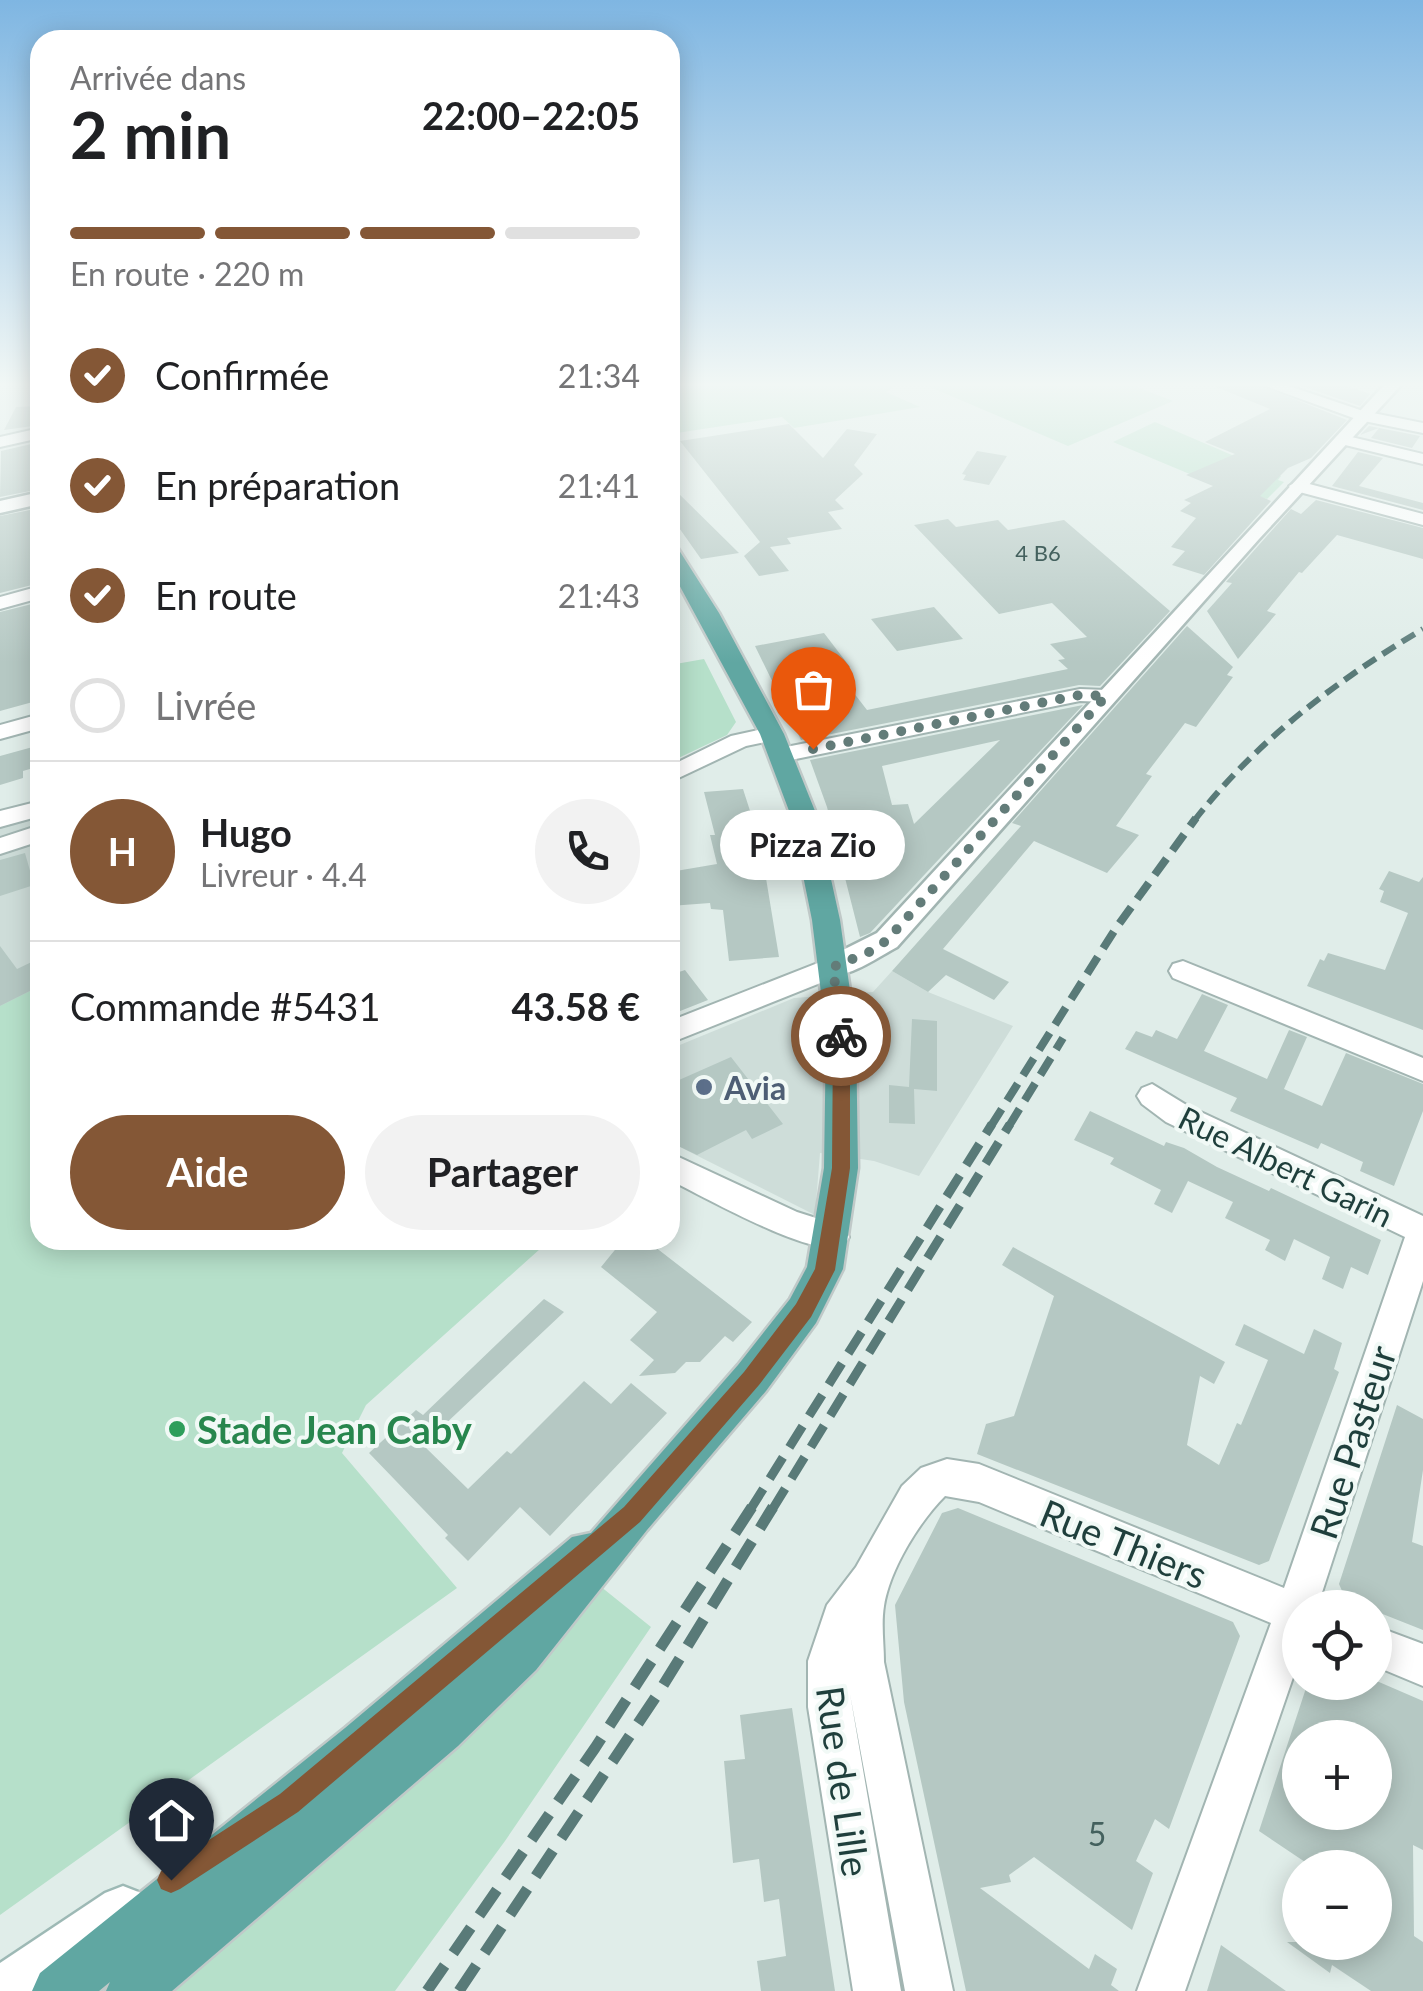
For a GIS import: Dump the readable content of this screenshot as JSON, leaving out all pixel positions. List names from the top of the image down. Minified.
{"streets":{"street":["Rue Albert Garin","Rue Pasteur","Rue Thiers","Rue de Lille"]},"crossings":[["Rue Albert Garin","Rue Pasteur"],["Rue Thiers","Rue de Lille"]],"places":["Pizza Zio","Avia","Stade Jean Caby"],"house_numbers":["4 B6","5"],"page":{"heading":["2 min","Arrivée dans","22:00–22:05"],"panel":["Hugo","Livreur · 4.4","Commande #5431","43.58 €"],"bar":"En route · 220 m","list":[["Confirmée","21:34"],["En préparation","21:41"],["En route","21:43"],"Livrée"],"round":"H","bubble":"Pizza Zio","buttons":["Aide","Partager"],"map_buttons":["+","−"]}}
